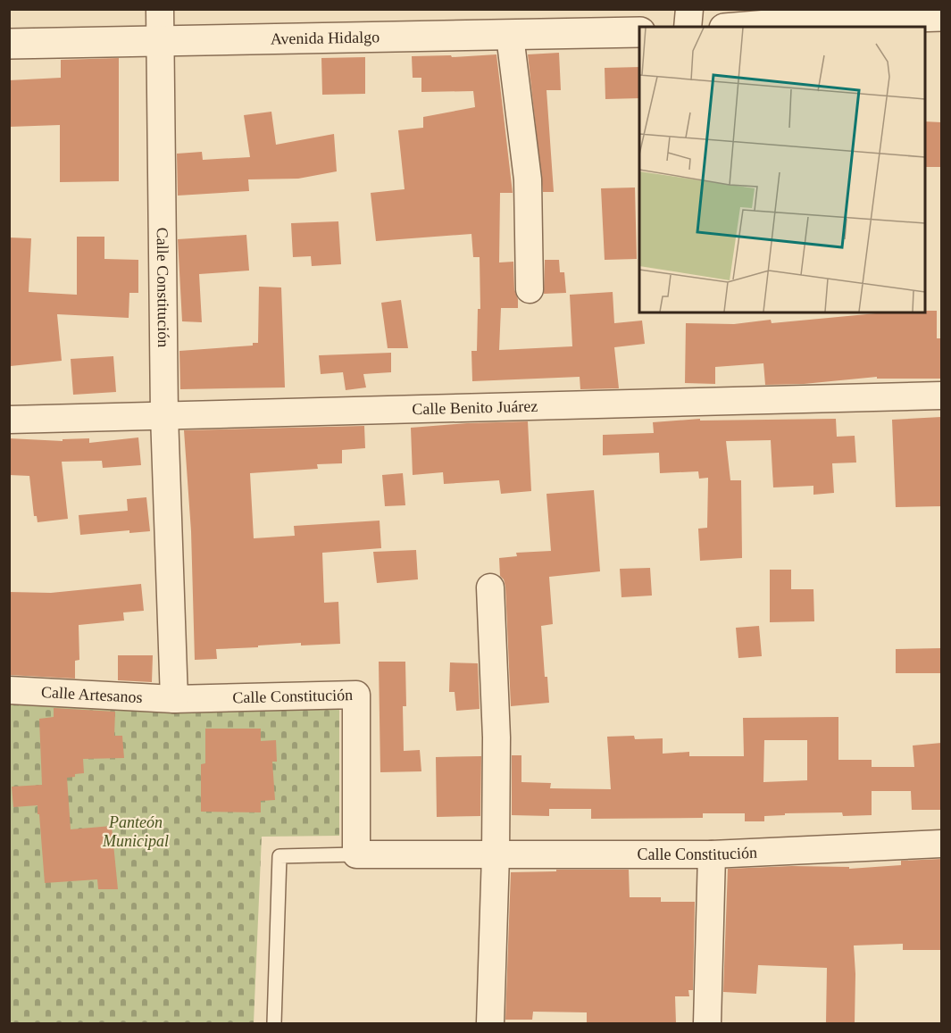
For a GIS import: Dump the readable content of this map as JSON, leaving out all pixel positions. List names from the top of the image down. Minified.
{"streets":{"street":["Avenida Hidalgo","Calle Constitución","Calle Benito Juárez","Calle Artesanos"]},"crossings":[["Avenida Hidalgo","Calle Constitución"],["Calle Constitución","Calle Benito Juárez"],["Calle Constitución","Calle Artesanos"]],"parks":["Panteón Municipal"]}
